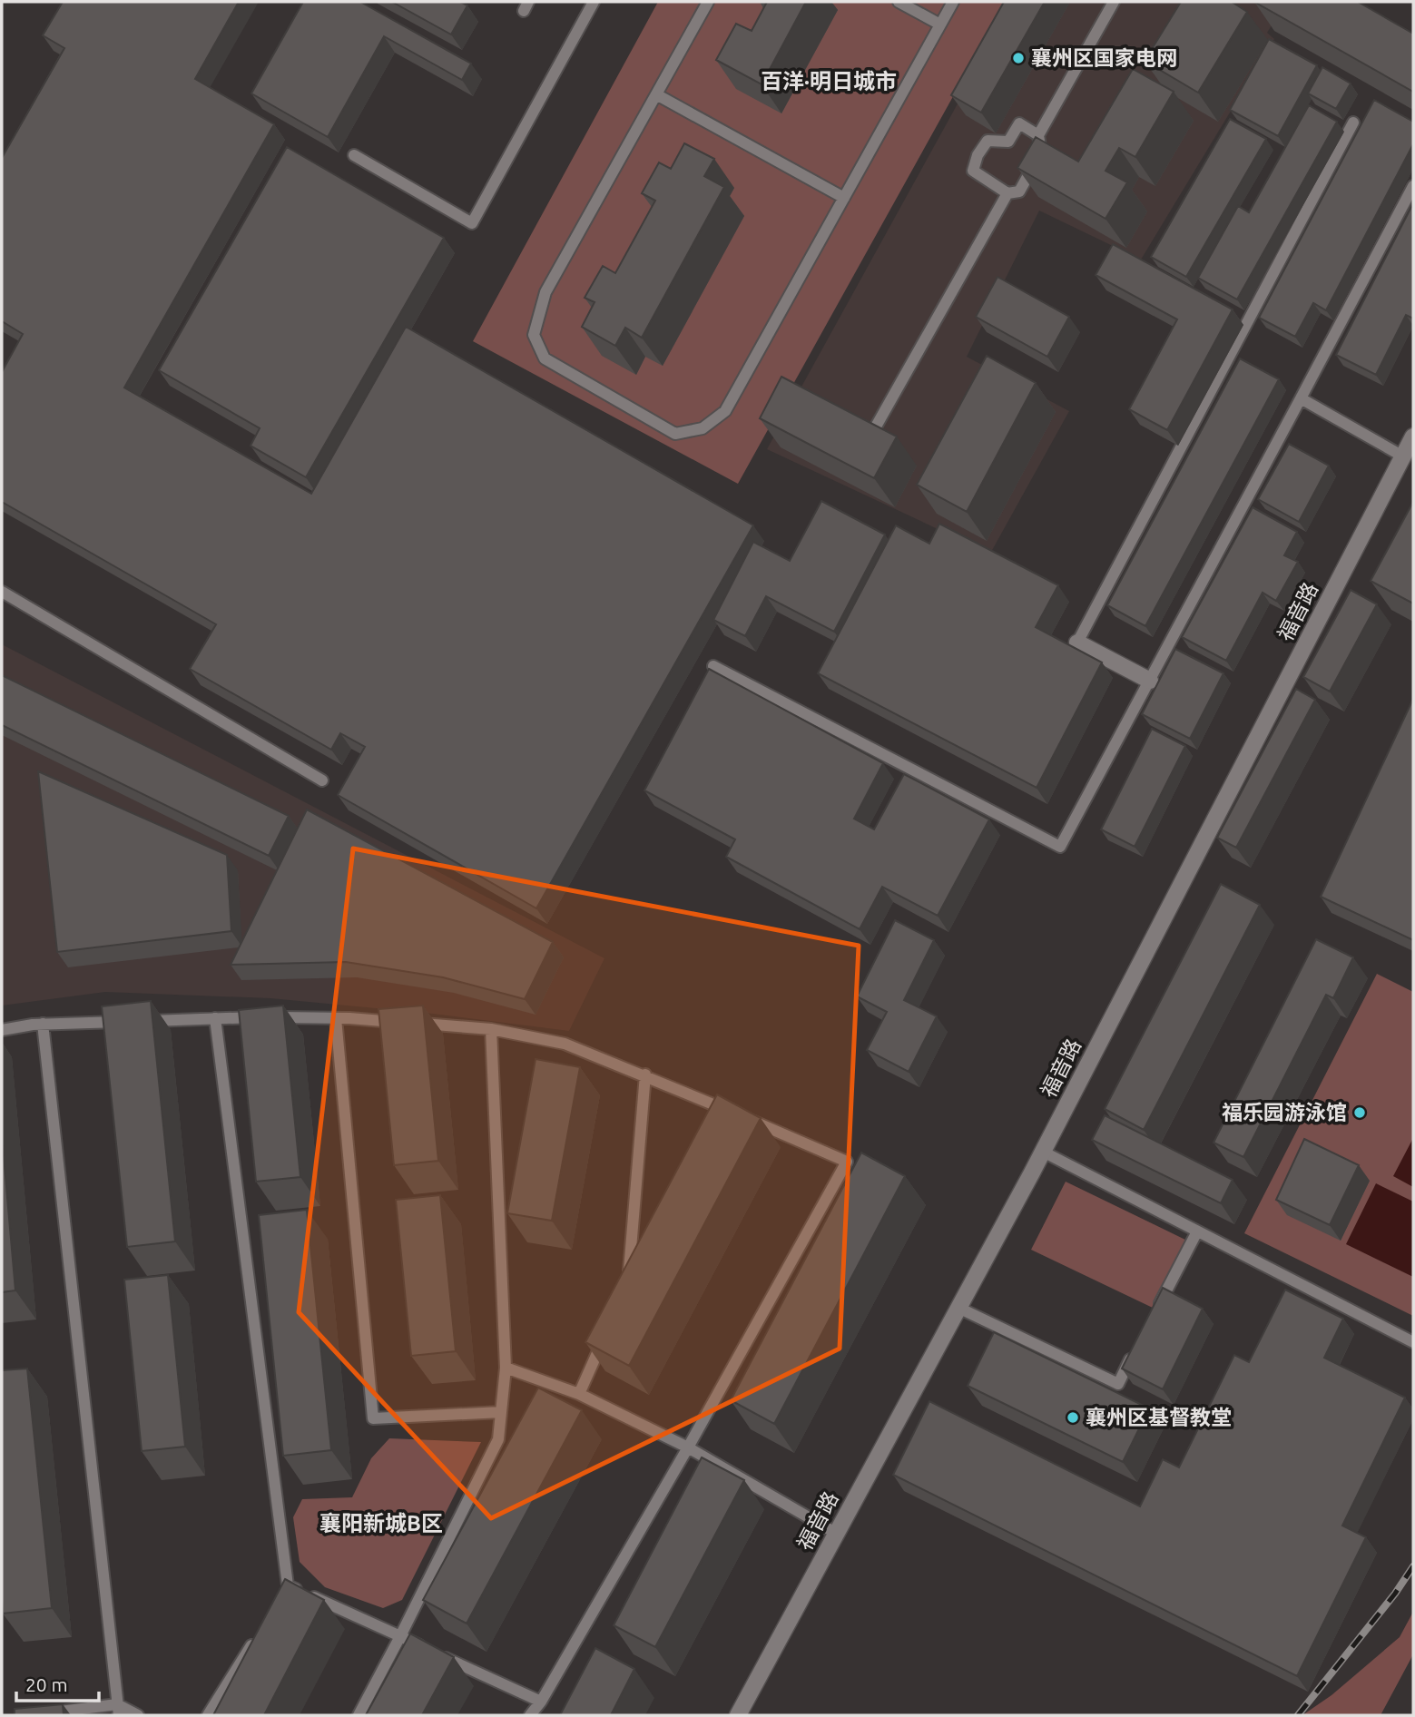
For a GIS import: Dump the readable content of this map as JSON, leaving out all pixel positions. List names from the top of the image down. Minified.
{"streets":{"street":["福音路"]},"districts":["百洋·明日城市","襄阳新城B区"],"places":["襄州区国家电网","福乐园游泳馆","襄州区基督教堂"],"scale_bar":"20 m"}
